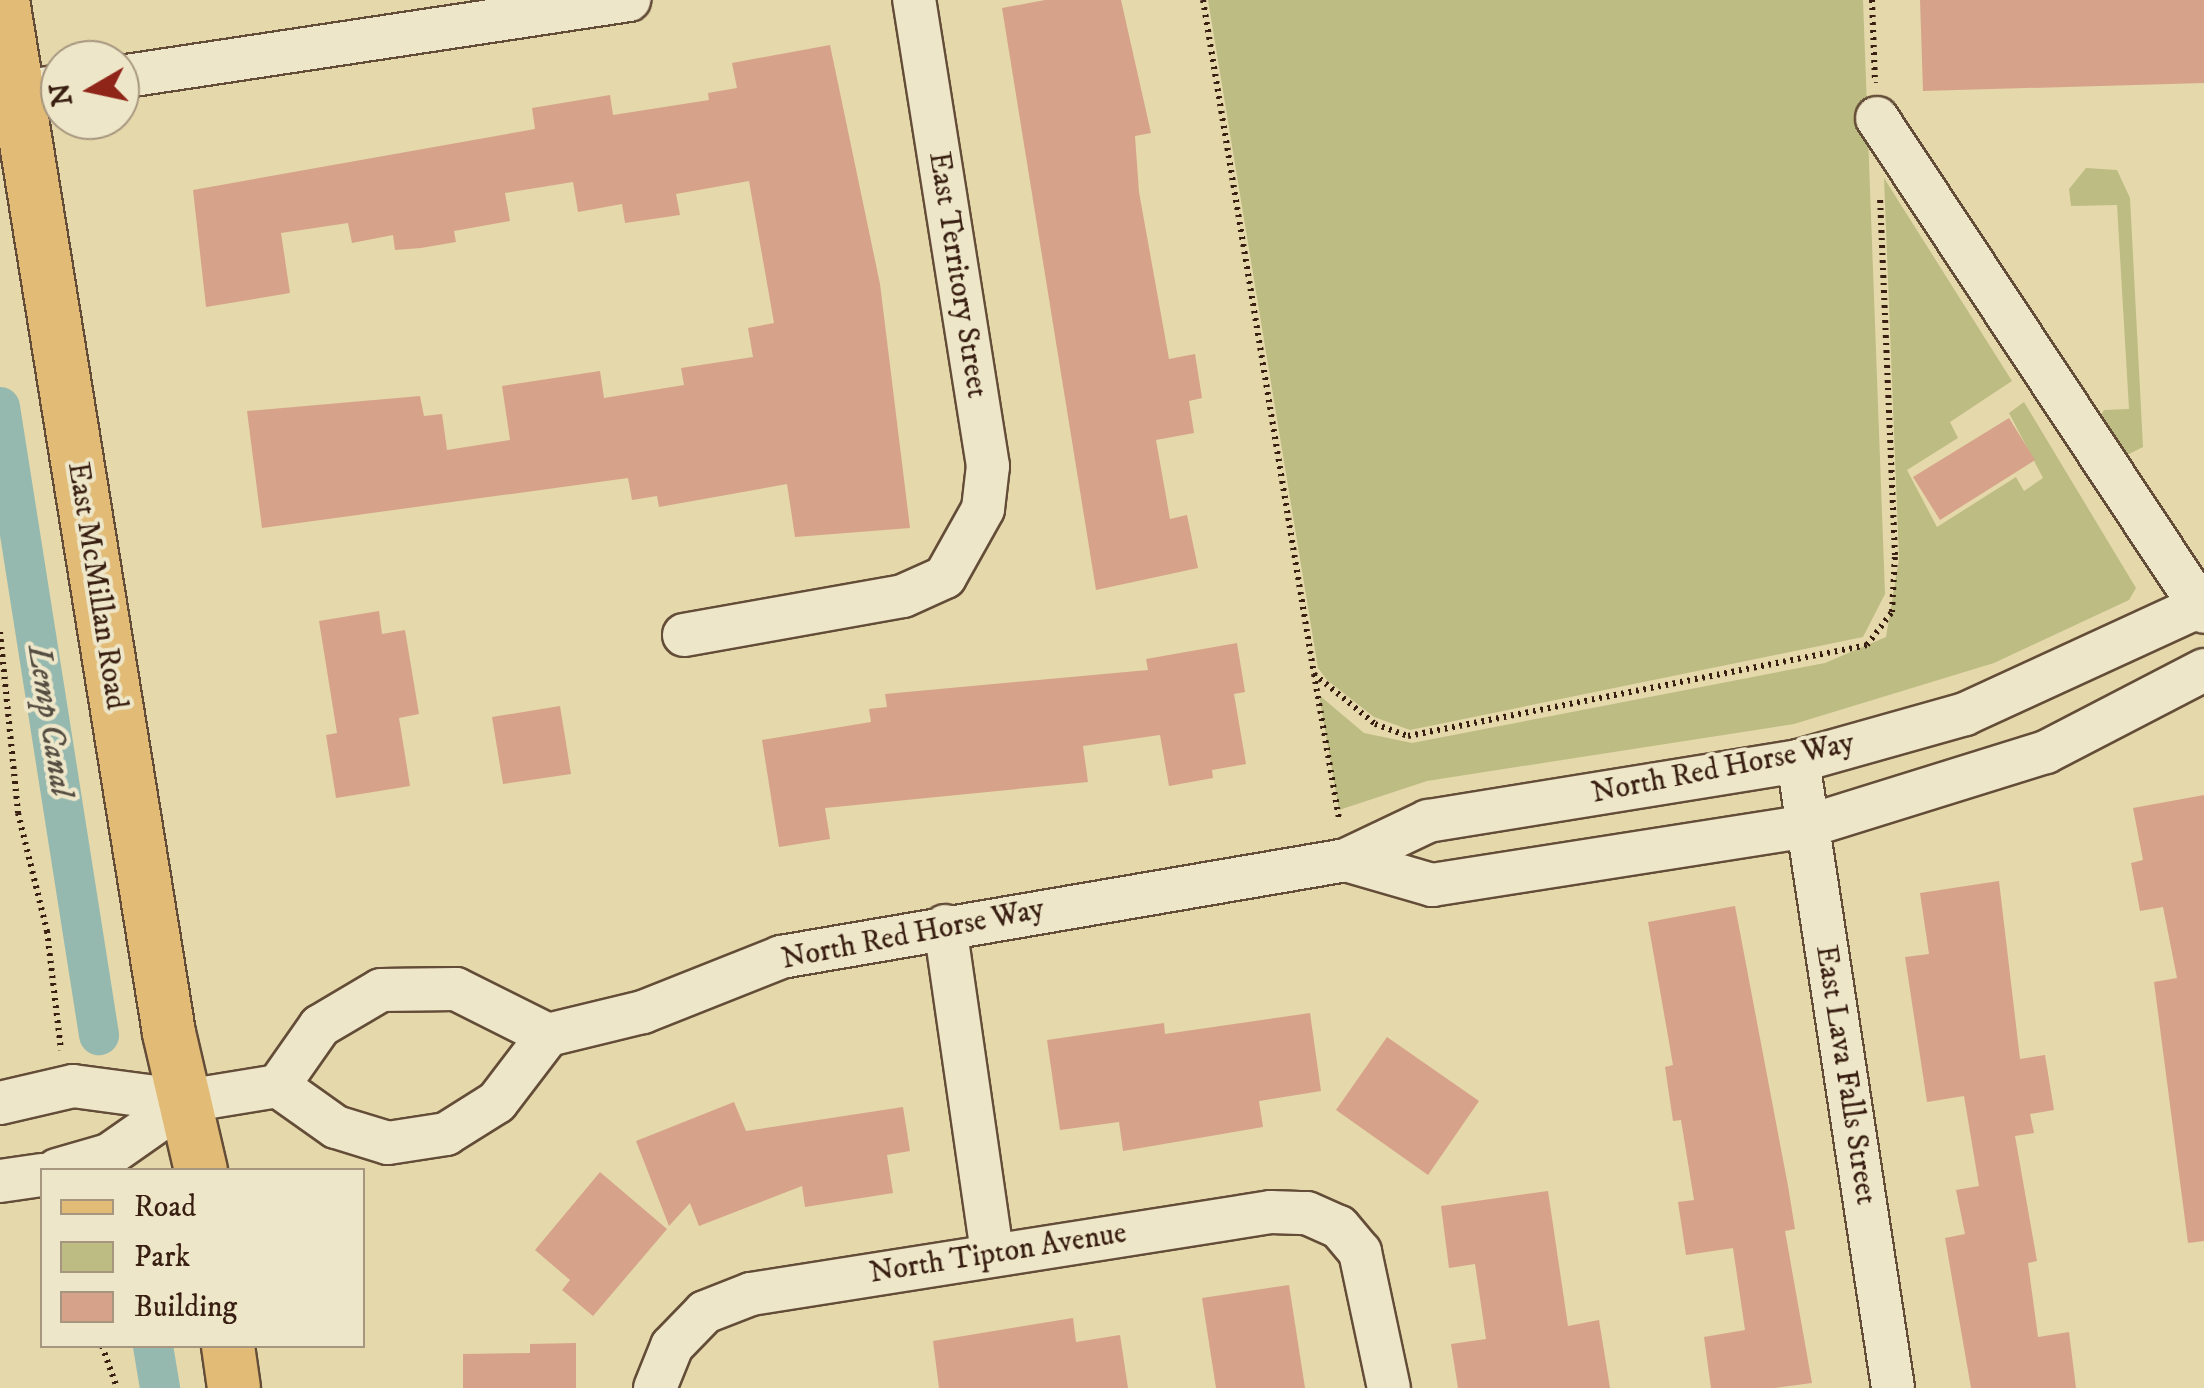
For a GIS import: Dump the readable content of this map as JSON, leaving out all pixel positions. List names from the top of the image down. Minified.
{"streets":{"main road":["East McMillan Road"],"street":["East Territory Street","North Red Horse Way","East Lava Falls Street","North Tipton Avenue"]},"crossings":[["North Red Horse Way","East Lava Falls Street"]],"water":["Lemp Canal"],"legend":["Road","Park","Building"],"north":"left"}
